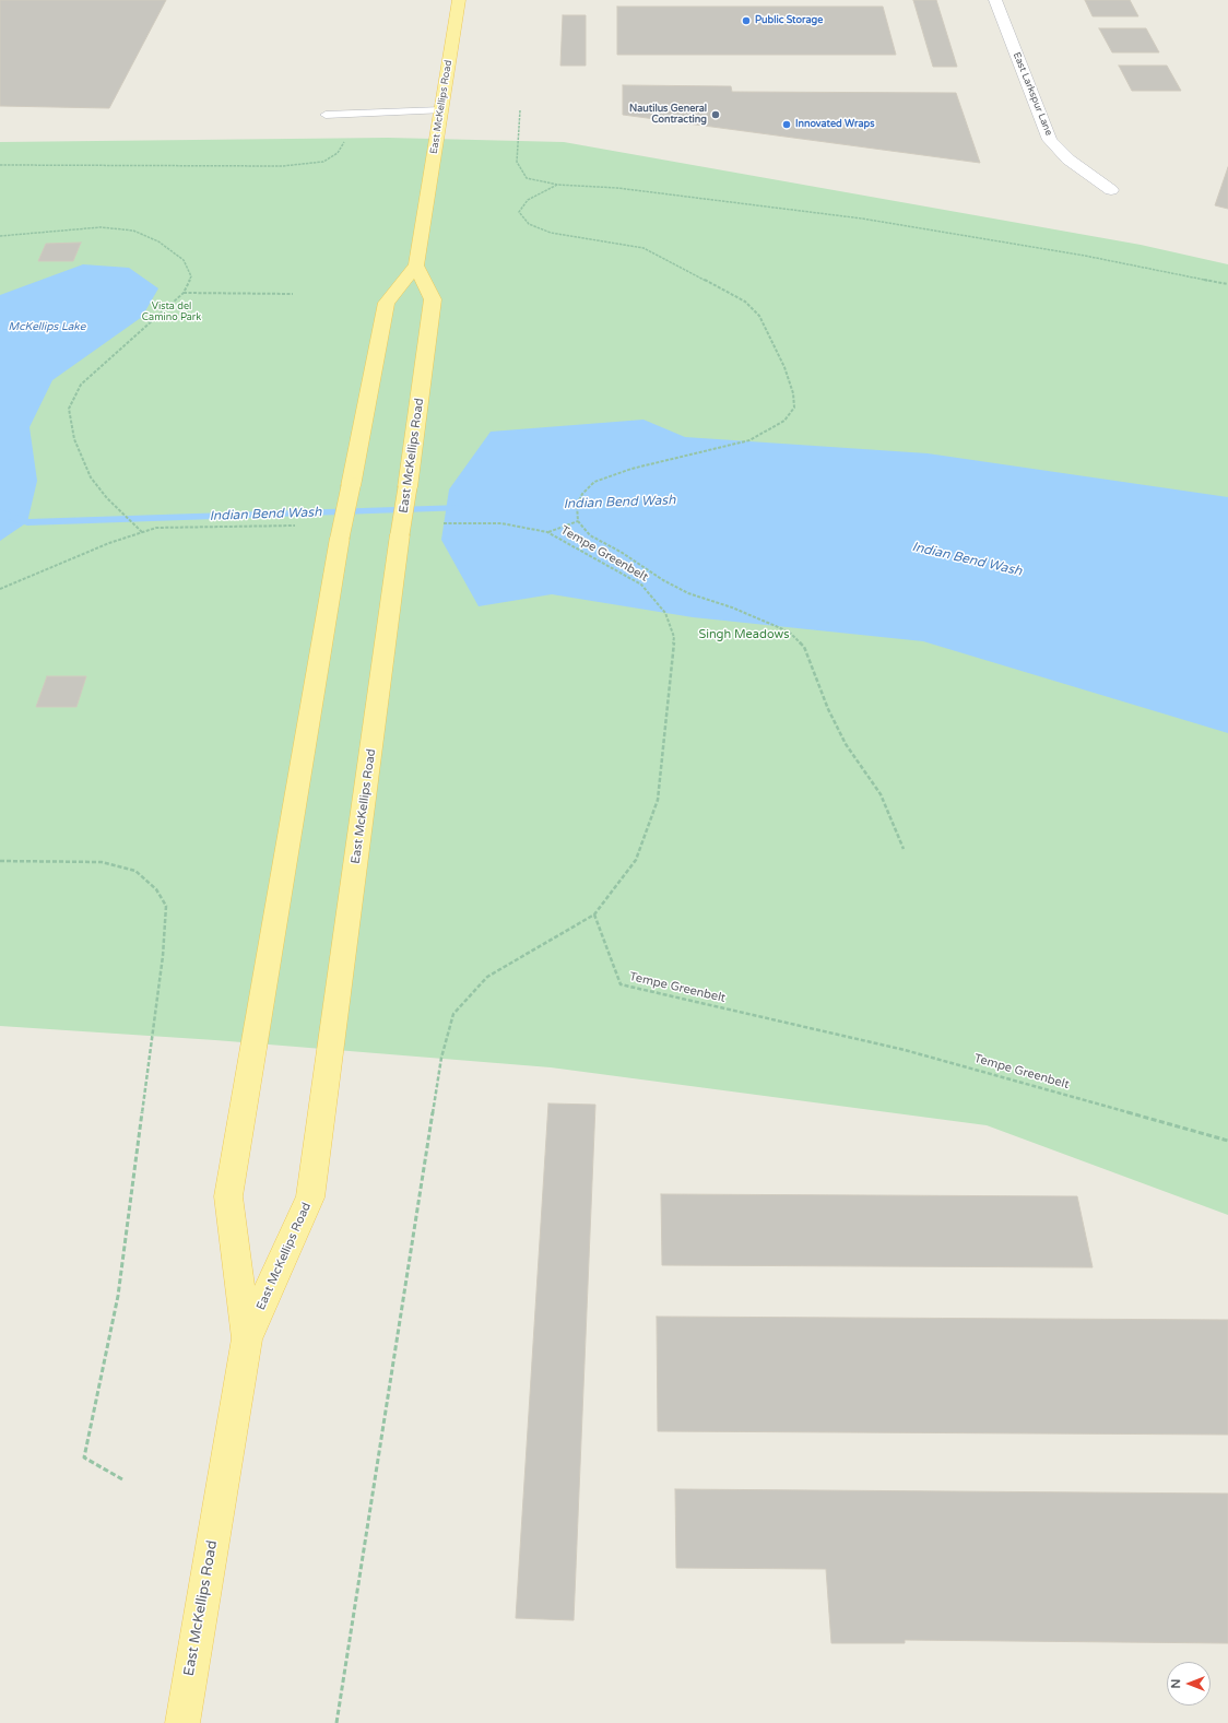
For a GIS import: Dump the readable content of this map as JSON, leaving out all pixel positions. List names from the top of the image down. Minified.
{"streets":{"main road":["East McKellips Road"],"street":["East Larkspur Lane"],"path":["Tempe Greenbelt"]},"water":["McKellips Lake","Indian Bend Wash"],"parks":["Vista del Camino Park","Singh Meadows"],"places":["Public Storage","Nautilus General Contracting","Innovated Wraps"],"north":"left"}
